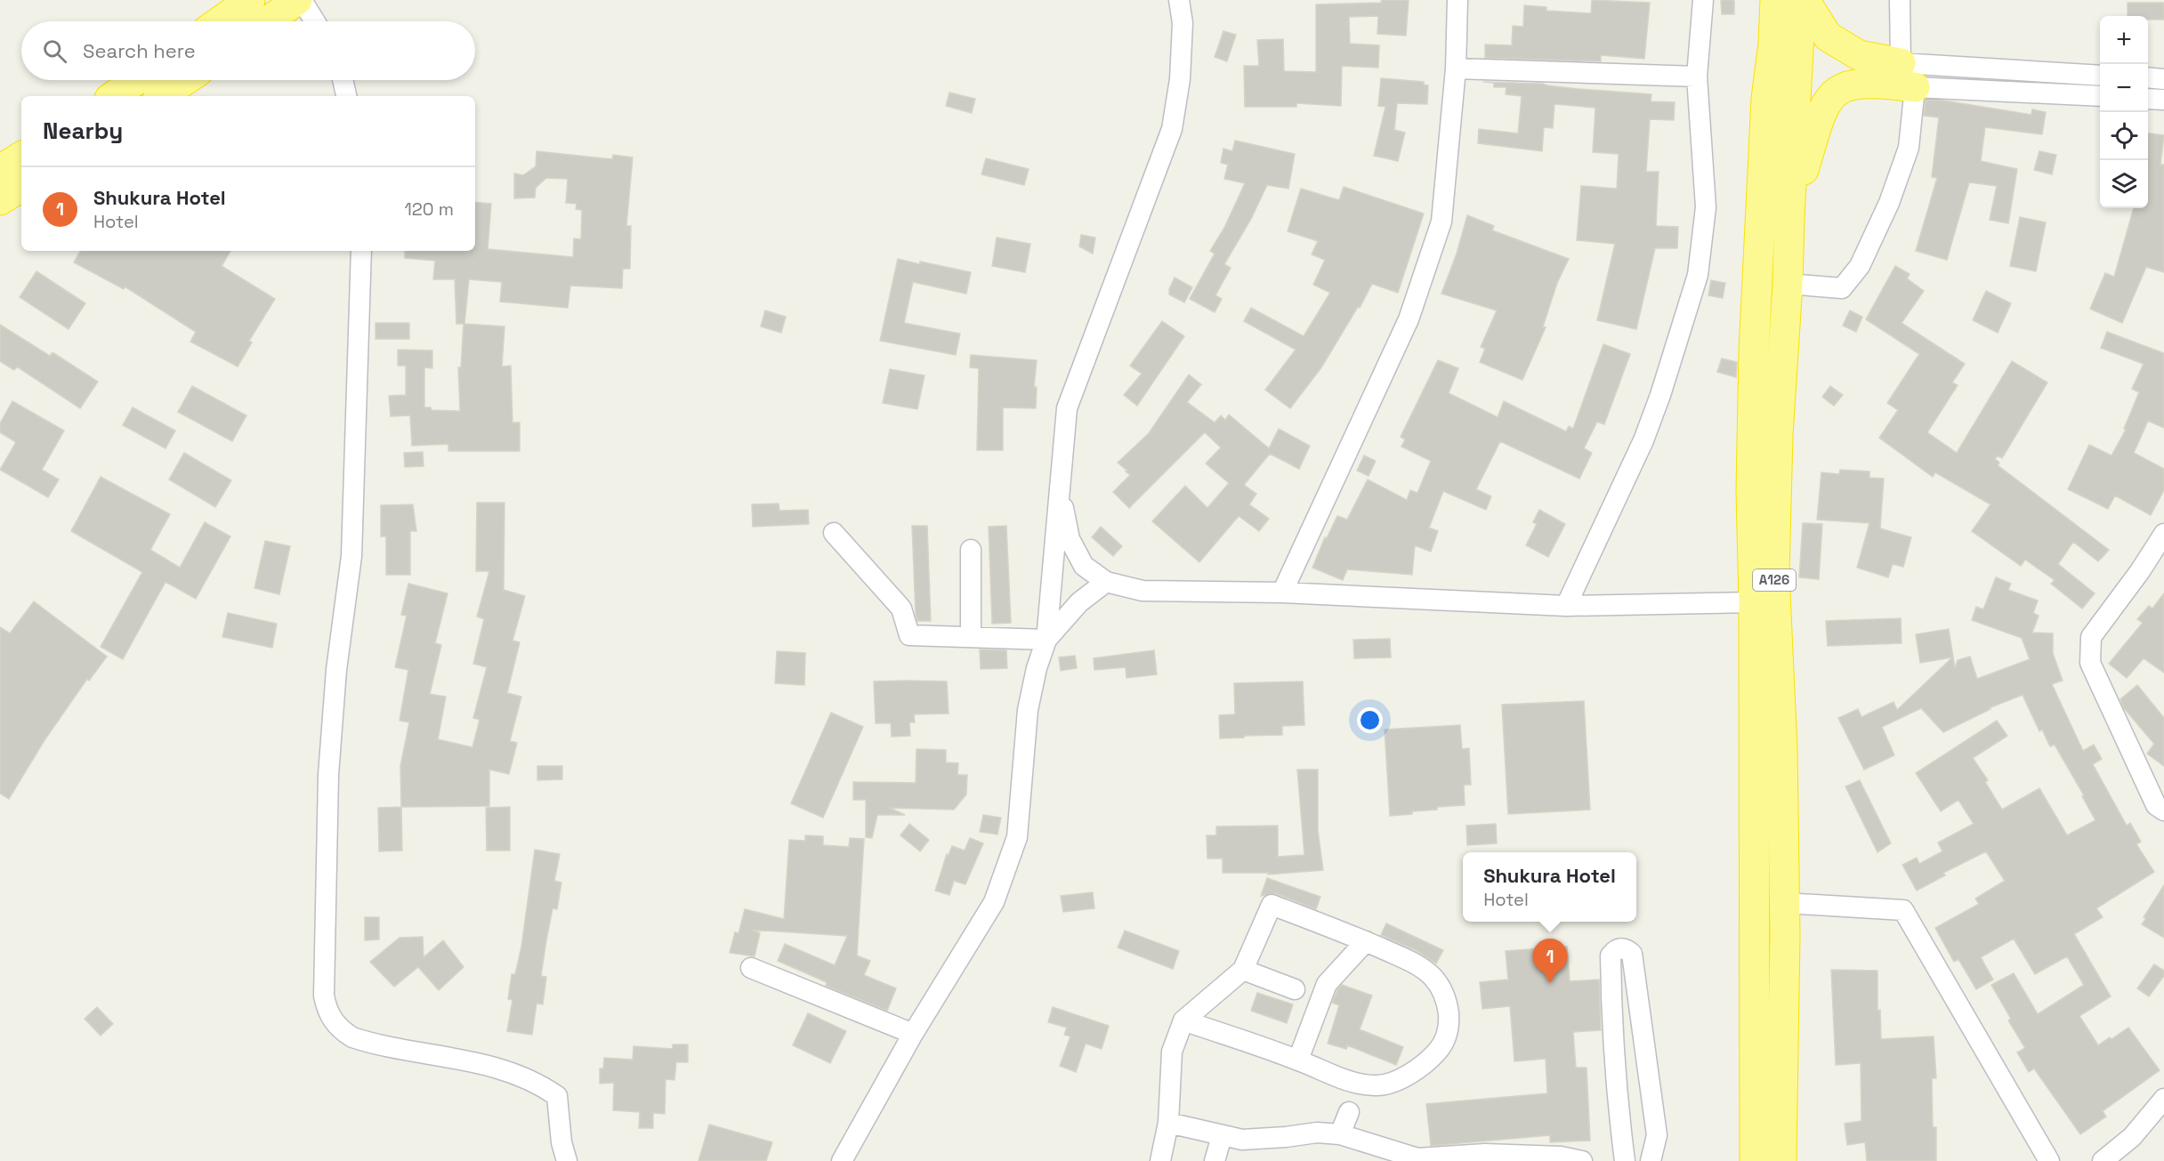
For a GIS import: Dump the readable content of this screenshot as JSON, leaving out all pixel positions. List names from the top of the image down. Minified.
{"streets":{"highway":["A126"]},"page":{"map_buttons":["+","−"],"search":"Search here","heading":"Nearby","list":[{"mark":"1","name":"Shukura Hotel","note":"Hotel","value":"120 m"}],"popup":["Shukura Hotel","Hotel"],"pins":"1"}}
